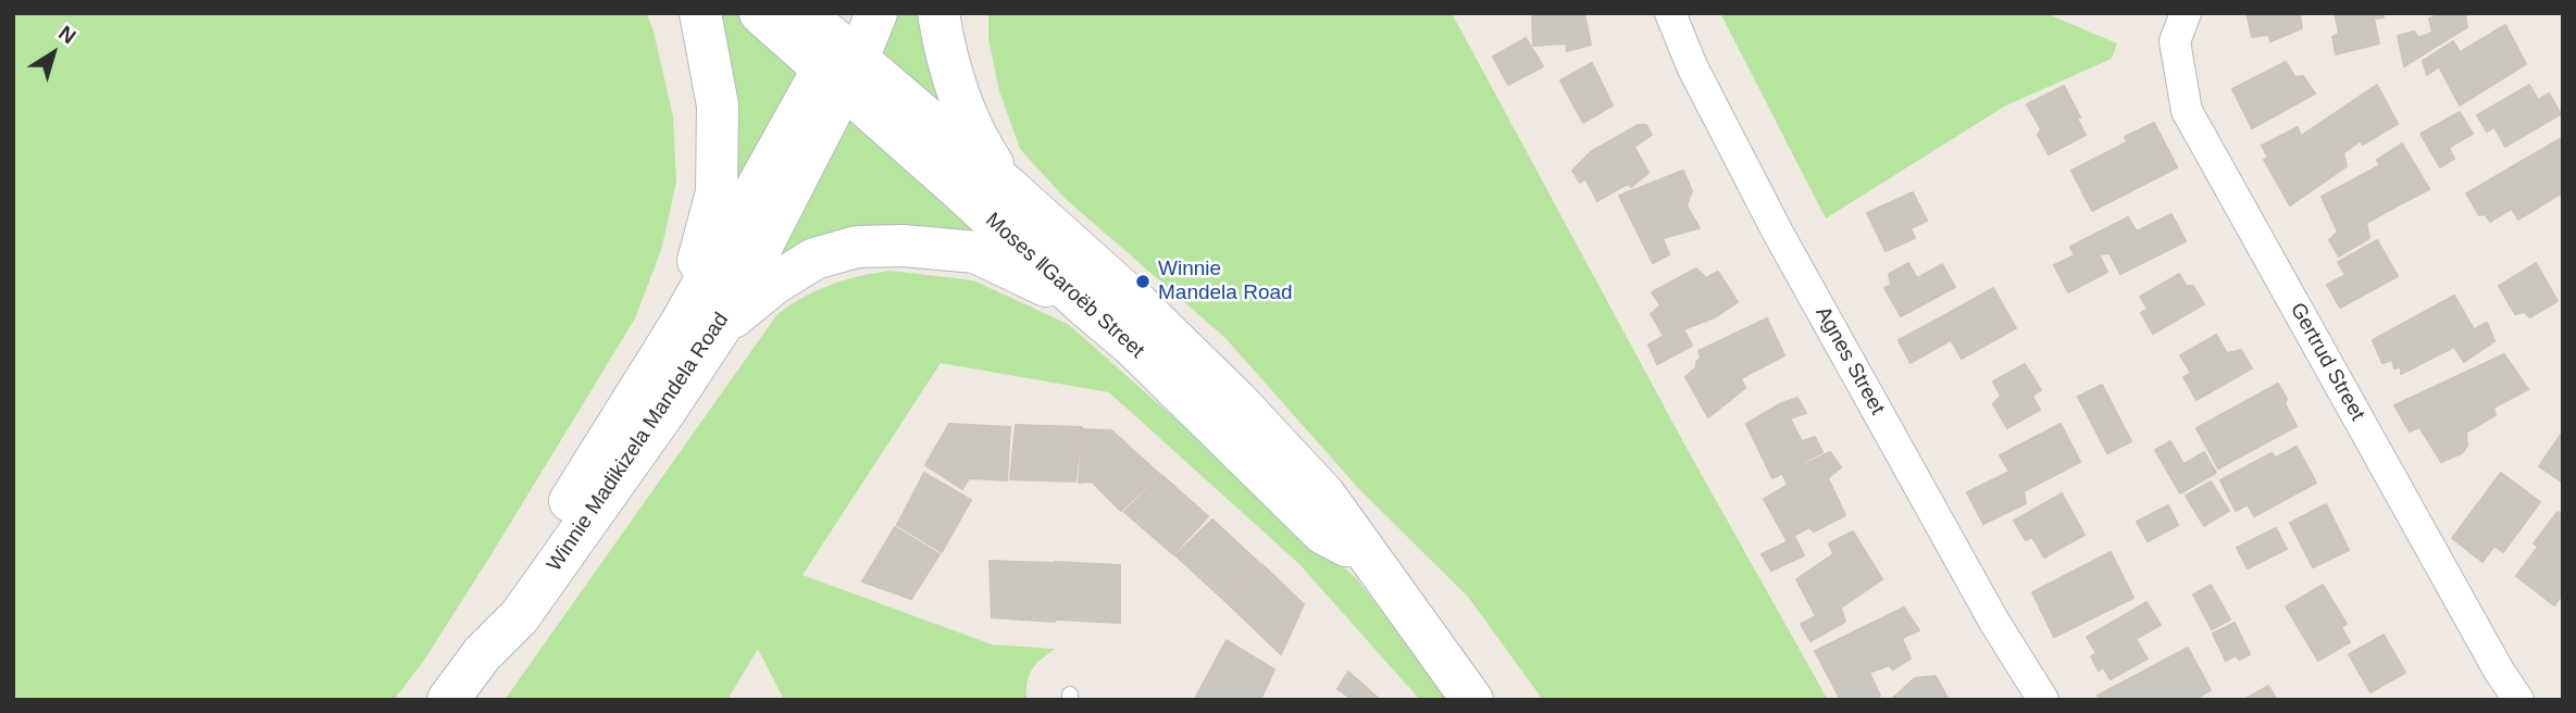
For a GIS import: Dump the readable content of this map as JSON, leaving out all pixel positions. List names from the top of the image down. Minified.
{"streets":{"main road":["Moses ǁGaroëb Street","Winnie Madikizela Mandela Road"],"street":["Agnes Street","Gertrud Street"]},"crossings":[["Moses ǁGaroëb Street","Winnie Madikizela Mandela Road"]],"places":["Winnie Mandela Road"],"north":"top right"}
